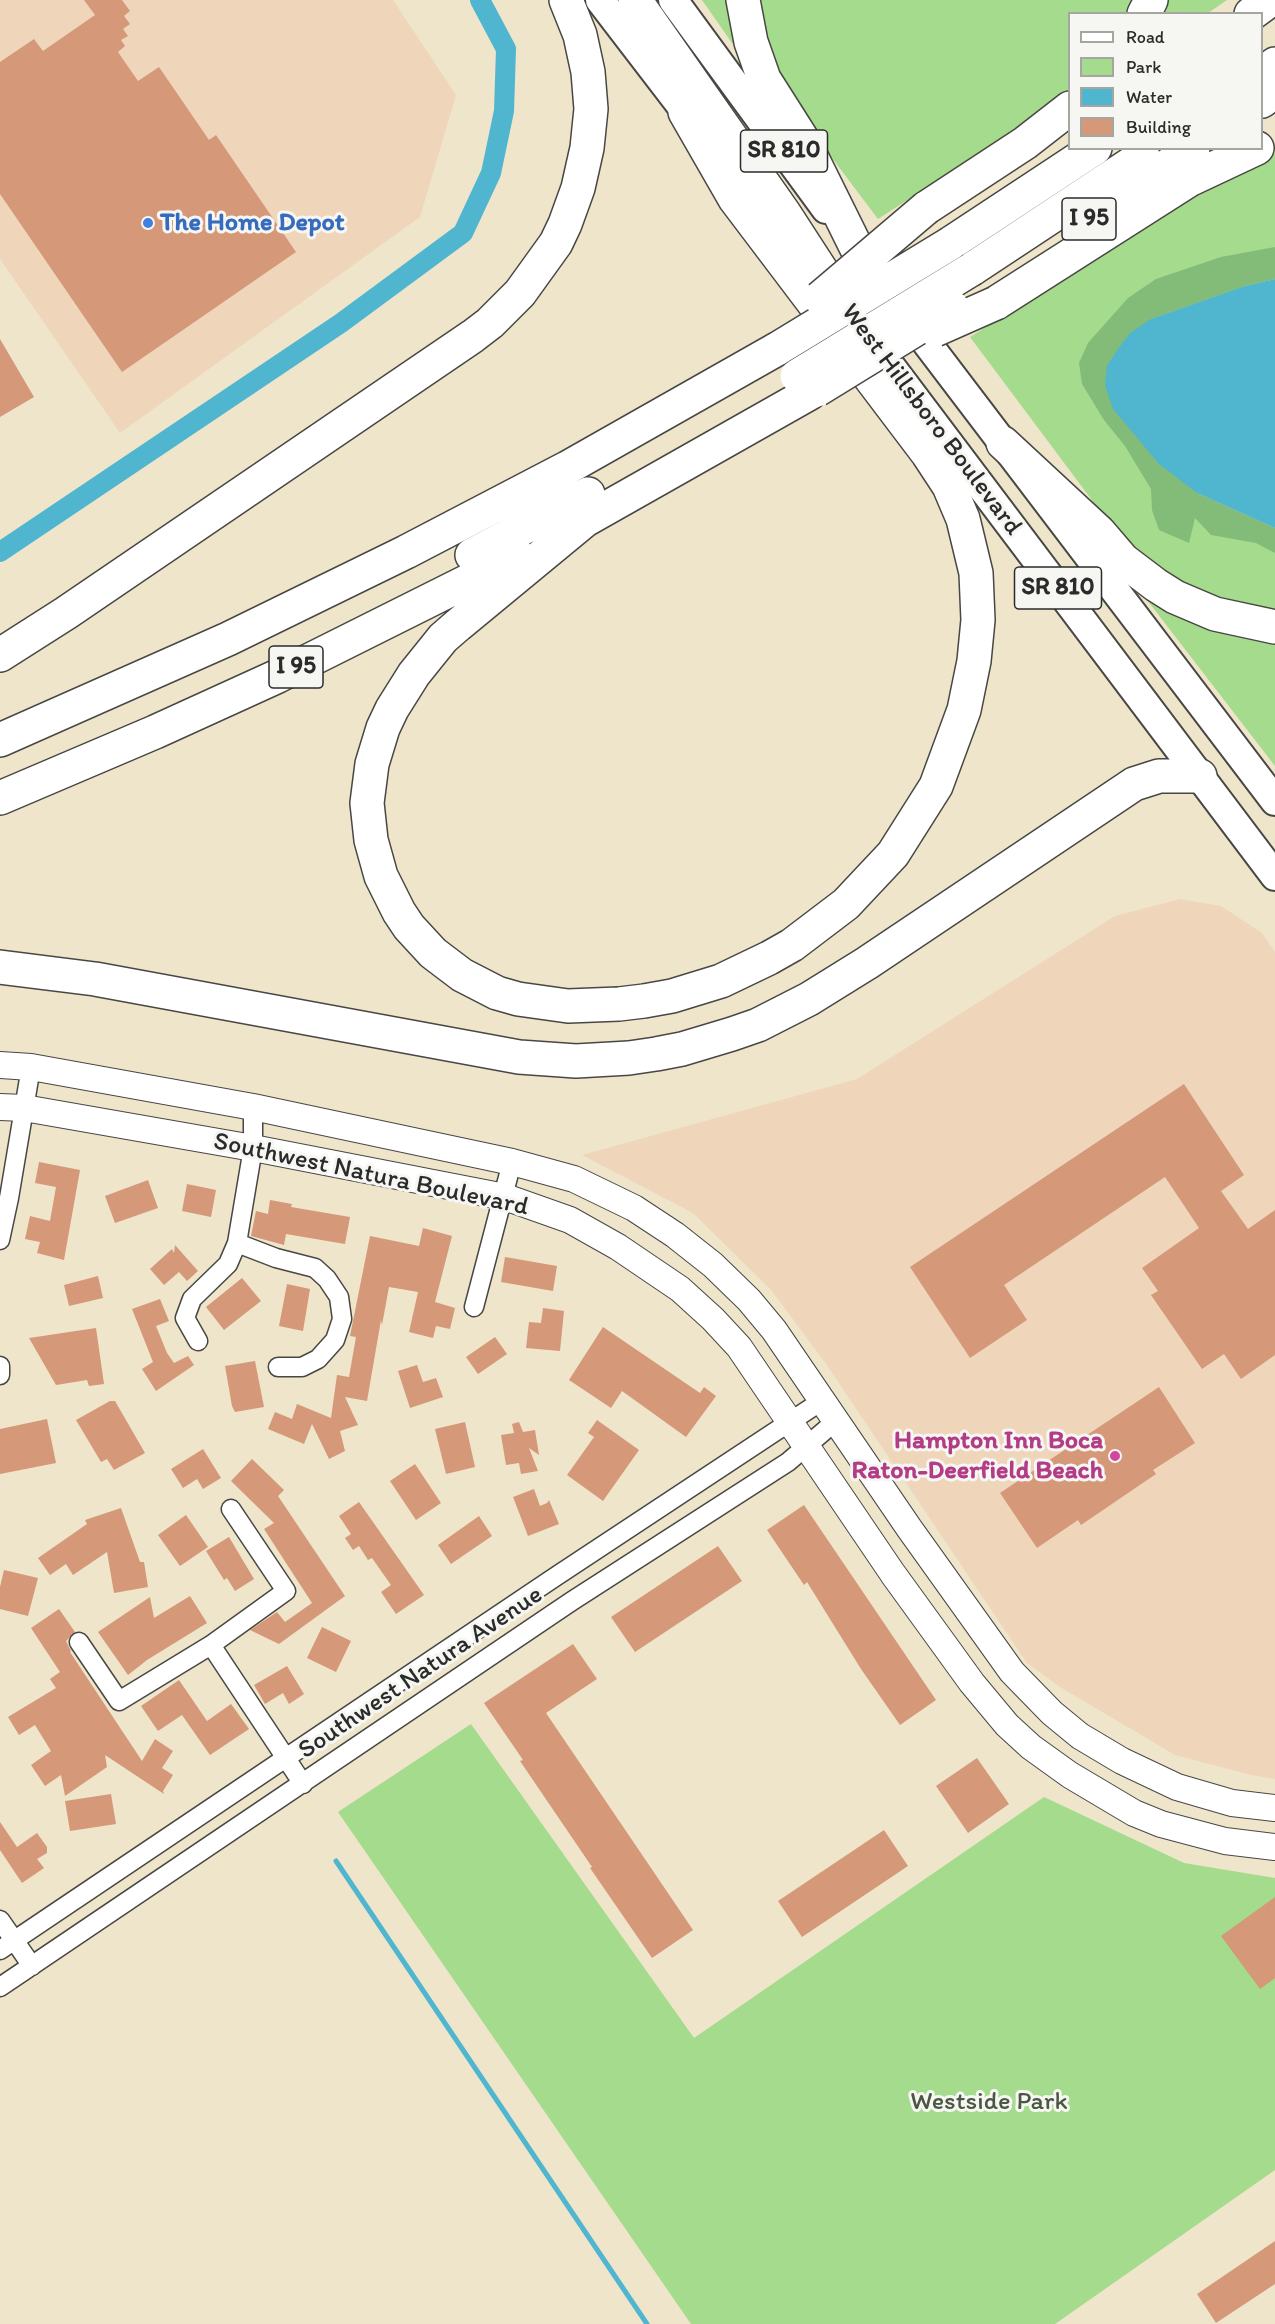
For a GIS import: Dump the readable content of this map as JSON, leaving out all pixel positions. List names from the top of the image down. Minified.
{"streets":{"highway":["I 95"],"main road":["SR 810","West Hillsboro Boulevard"],"street":["Southwest Natura Boulevard","Southwest Natura Avenue"]},"crossings":[["Southwest Natura Boulevard","Southwest Natura Avenue"]],"parks":["Westside Park"],"places":["The Home Depot","Hampton Inn Boca Raton-Deerfield Beach"],"legend":["Road","Park","Water","Building"]}
